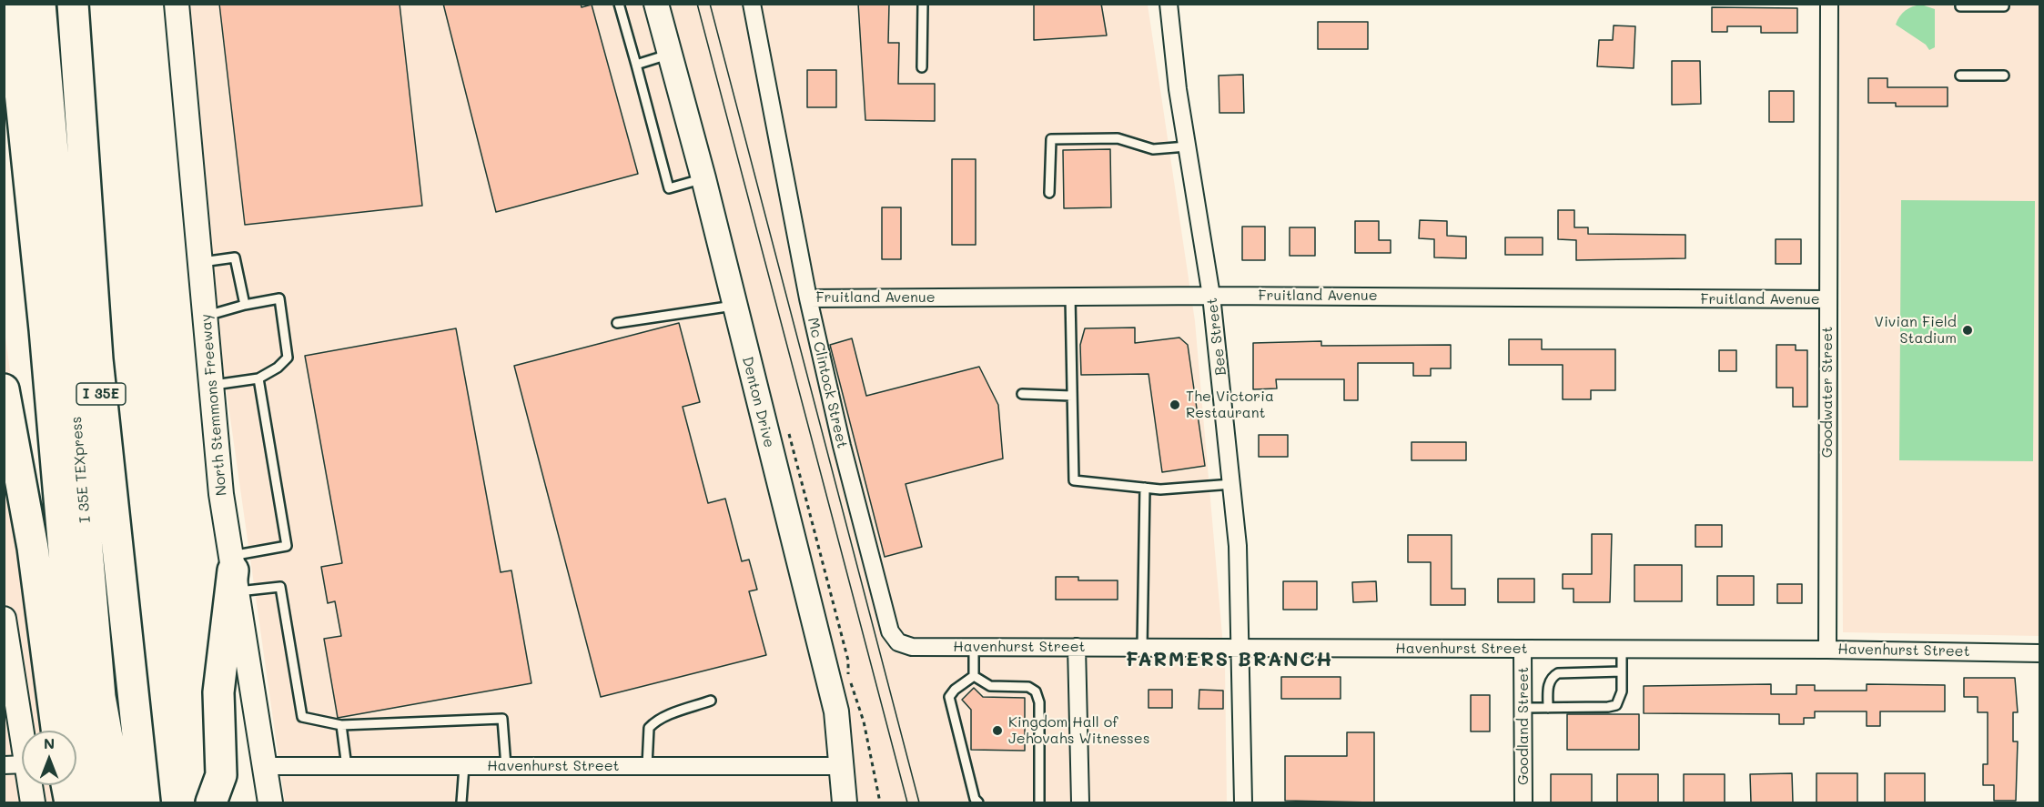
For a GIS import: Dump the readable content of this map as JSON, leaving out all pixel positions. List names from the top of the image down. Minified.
{"streets":{"highway":["I 35E","I 35E TEXpress"],"main road":["Denton Drive","North Stemmons Freeway"],"street":["Fruitland Avenue","Bee Street","Mc Clintock Street","Goodwater Street","Havenhurst Street","Goodland Street"]},"crossings":[["Fruitland Avenue","Bee Street"],["Fruitland Avenue","Mc Clintock Street"],["Fruitland Avenue","Goodwater Street"],["Bee Street","Havenhurst Street"],["Mc Clintock Street","Havenhurst Street"],["Goodwater Street","Havenhurst Street"],["Denton Drive","Havenhurst Street"],["North Stemmons Freeway","Havenhurst Street"],["Havenhurst Street","Goodland Street"]],"districts":["FARMERS BRANCH"],"places":["Vivian Field Stadium","The Victoria Restaurant","Kingdom Hall of Jehovahs Witnesses"],"north":"top"}
